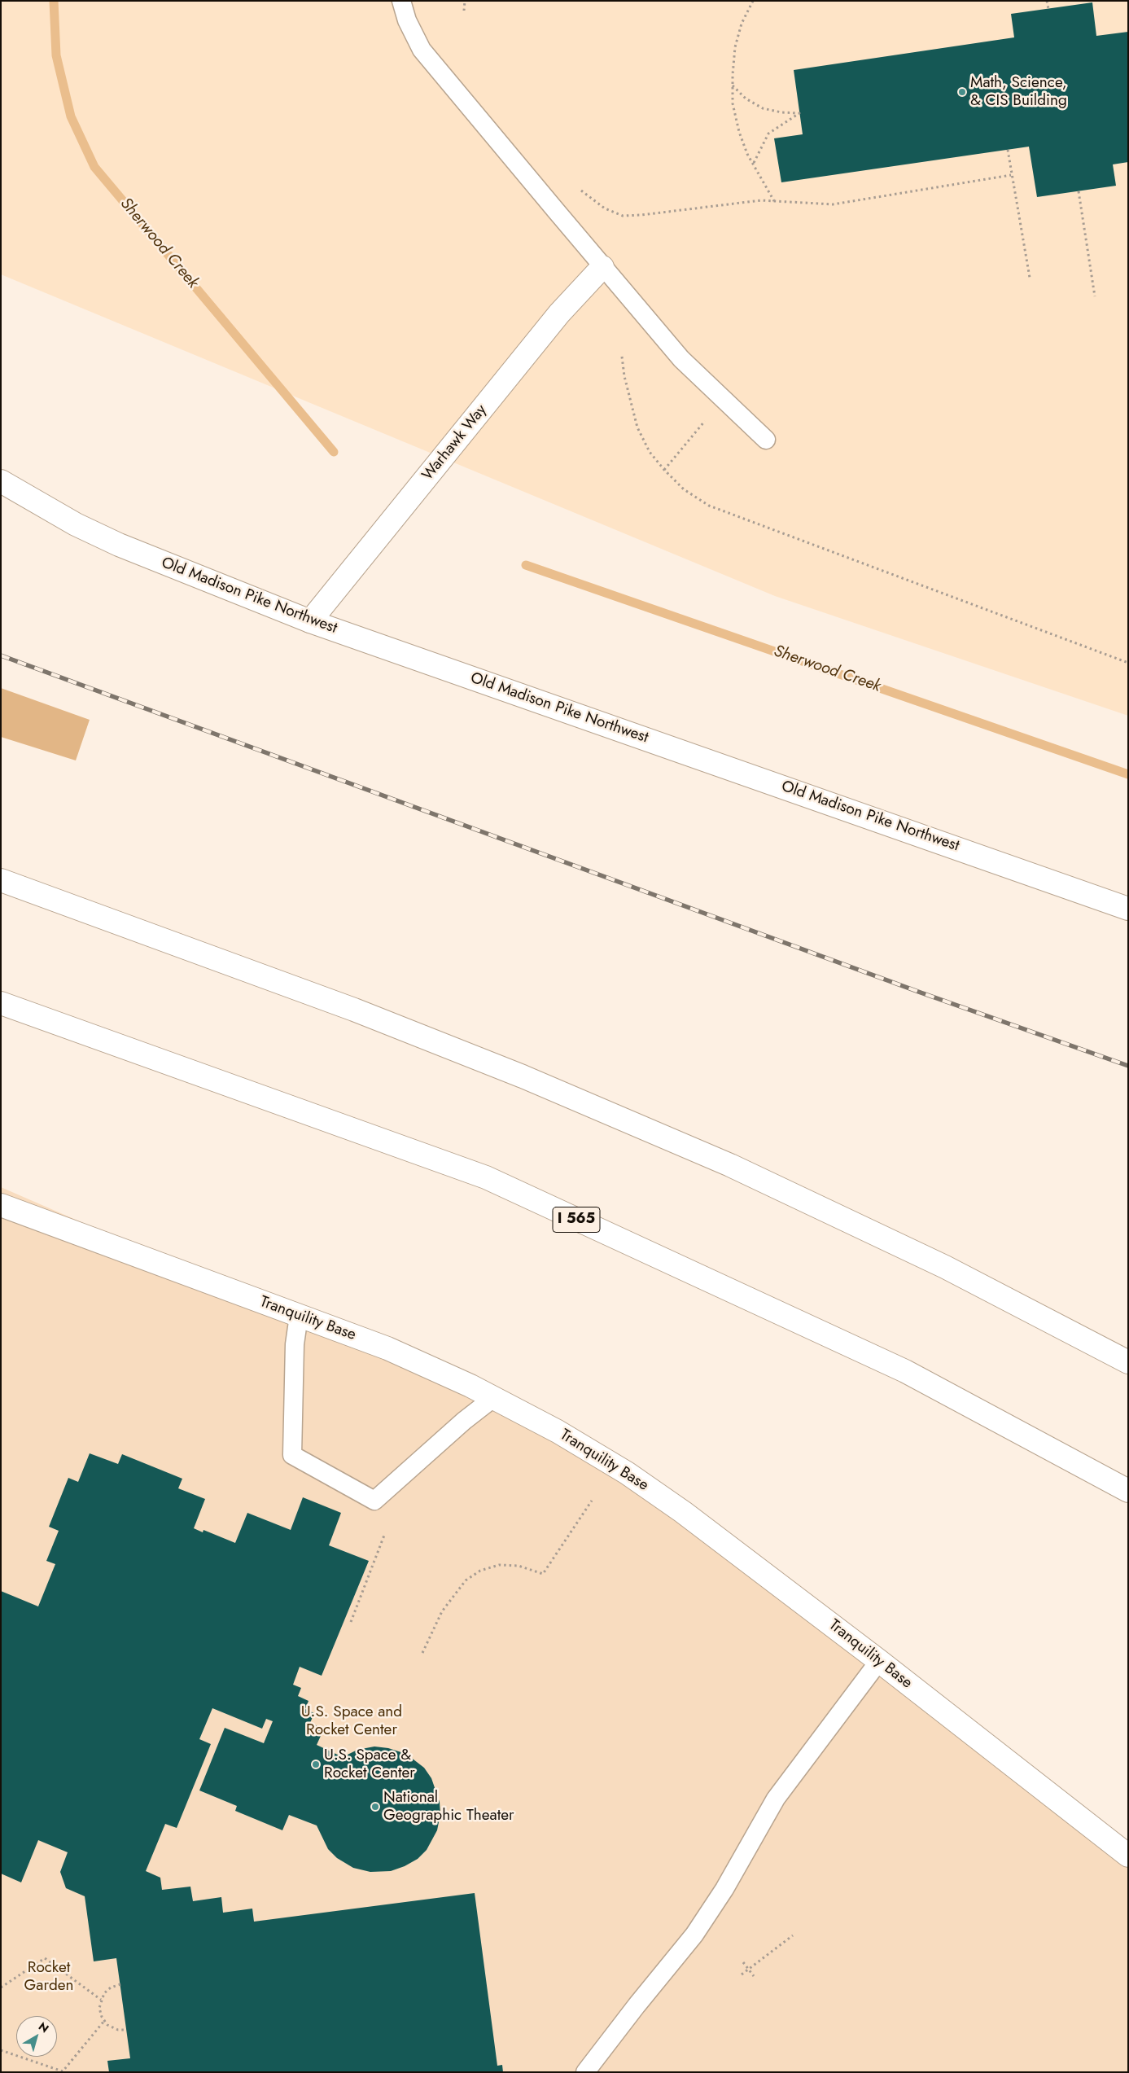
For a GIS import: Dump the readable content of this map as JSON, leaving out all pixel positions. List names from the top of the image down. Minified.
{"streets":{"main road":["Warhawk Way","Old Madison Pike Northwest","I 565","Tranquility Base"]},"crossings":[["Warhawk Way","Old Madison Pike Northwest"]],"water":["Sherwood Creek"],"parks":["U.S. Space and Rocket Center","Rocket Garden"],"places":["Math, Science, & CIS Building","U.S. Space & Rocket Center","National Geographic Theater"],"north":"top right"}
